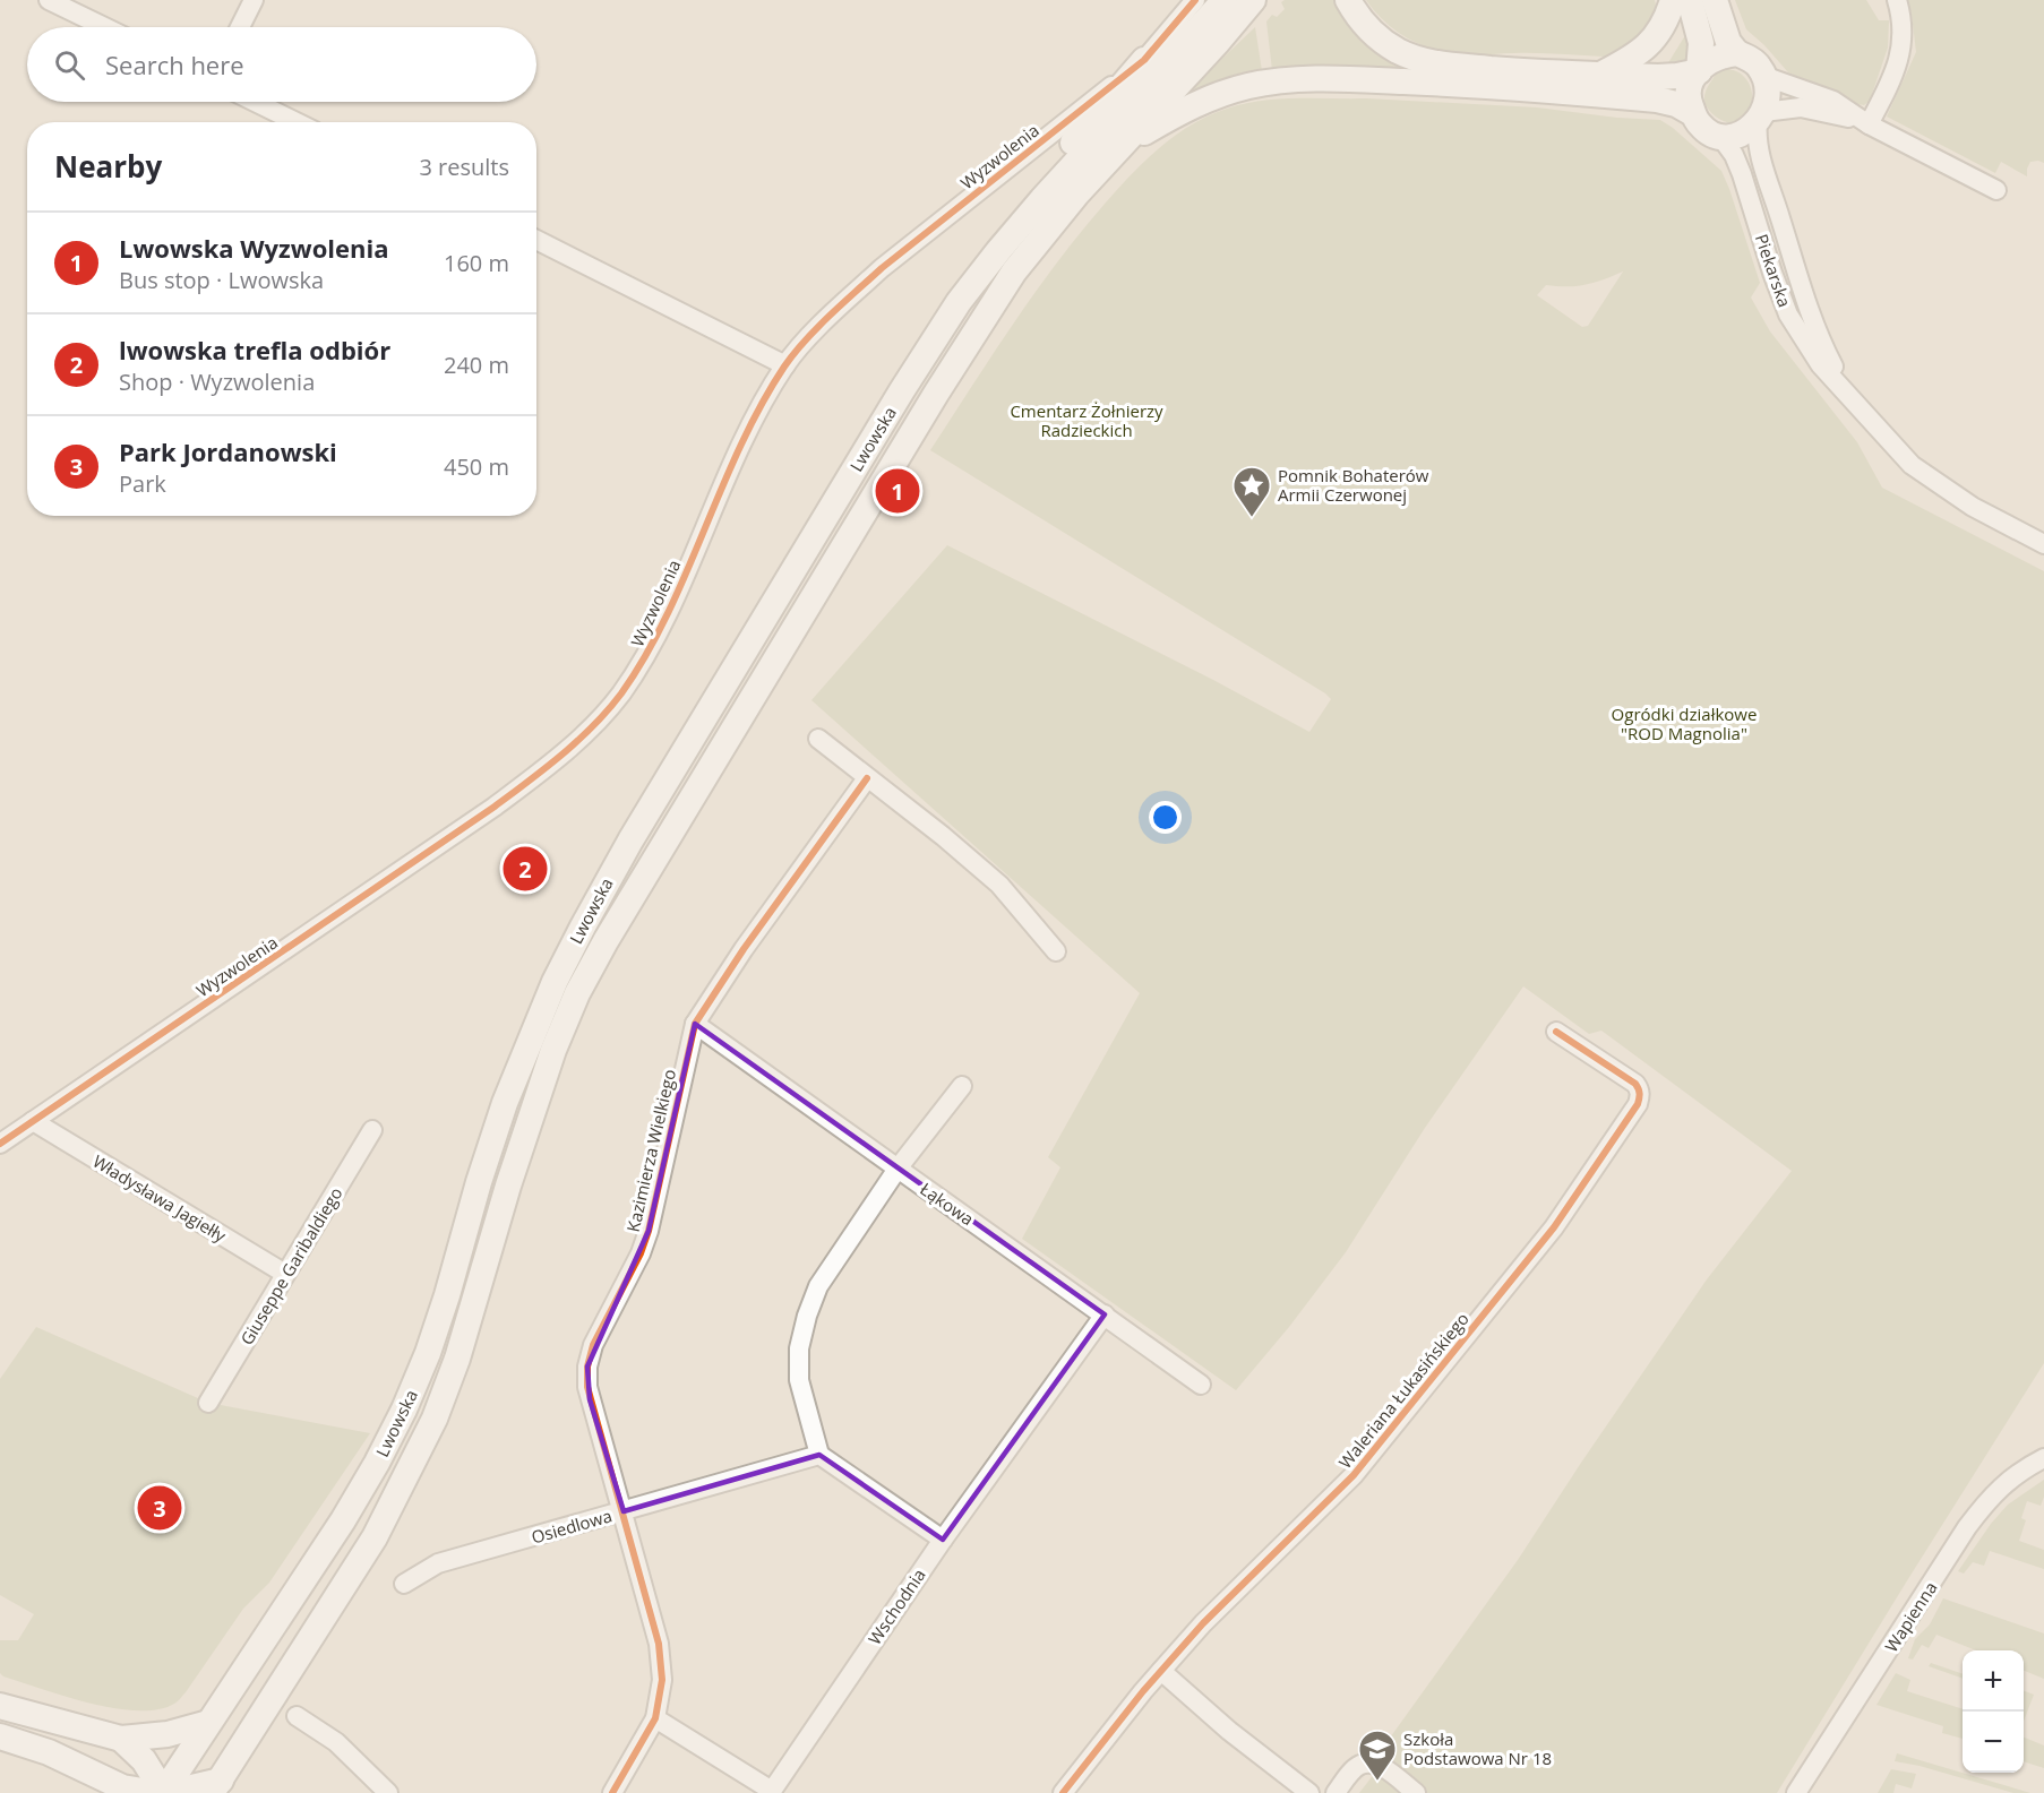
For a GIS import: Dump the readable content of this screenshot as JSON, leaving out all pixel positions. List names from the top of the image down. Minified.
{"streets":{"main road":["Lwowska"],"street":["Wyzwolenia","Piekarska","Kazimierza Wielkiego","Władysława Jagiełły","Łąkowa","Giuseppe Garibaldiego","Waleriana Łukasińskiego","Osiedlowa","Wschodnia","Wapienna"]},"crossings":[["Wyzwolenia","Władysława Jagiełły"],["Kazimierza Wielkiego","Łąkowa"],["Kazimierza Wielkiego","Osiedlowa"],["Kazimierza Wielkiego","Wschodnia"],["Władysława Jagiełły","Giuseppe Garibaldiego"],["Łąkowa","Wschodnia"]],"parks":["Cmentarz Żołnierzy Radzieckich","Ogródki działkowe \"ROD Magnolia\""],"places":{"place":["Pomnik Bohaterów Armii Czerwonej"],"school or university":["Szkoła Podstawowa Nr 18"]},"page":{"search":"Search here","heading":["Nearby","3 results"],"list":[{"mark":"1","name":"Lwowska Wyzwolenia","note":"Bus stop · Lwowska","value":"160 m"},{"mark":"2","name":"lwowska trefla odbiór","note":"Shop · Wyzwolenia","value":"240 m"},{"mark":"3","name":"Park Jordanowski","note":"Park","value":"450 m"}],"pins":["1","2","3"],"map_buttons":["+","−"]}}
